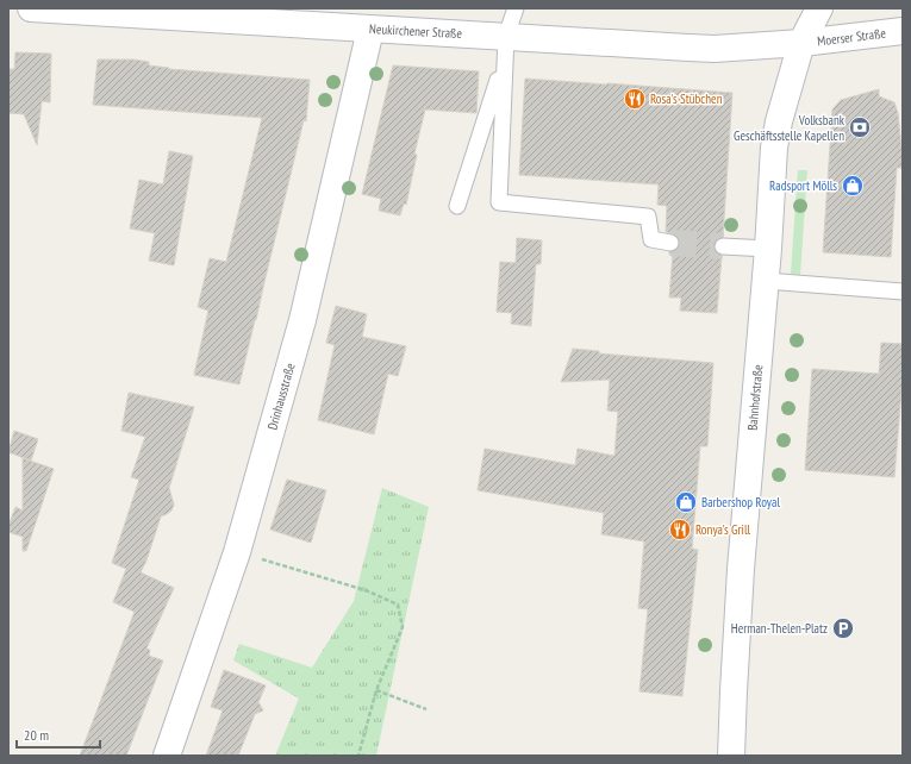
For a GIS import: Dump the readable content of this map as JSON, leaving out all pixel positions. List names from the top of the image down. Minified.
{"streets":{"main road":["Neukirchener Straße","Moerser Straße","Drinhausstraße","Bahnhofstraße"]},"crossings":[["Neukirchener Straße","Moerser Straße"],["Neukirchener Straße","Drinhausstraße"],["Neukirchener Straße","Bahnhofstraße"],["Moerser Straße","Bahnhofstraße"]],"places":{"restaurant":["Rosa's Stübchen","Ronya’s Grill"],"bank":["Volksbank Geschäftsstelle Kapellen"],"shop":["Radsport Mölls","Barbershop Royal"],"parking":["Herman-Thelen-Platz"]},"scale_bar":"20 m"}
